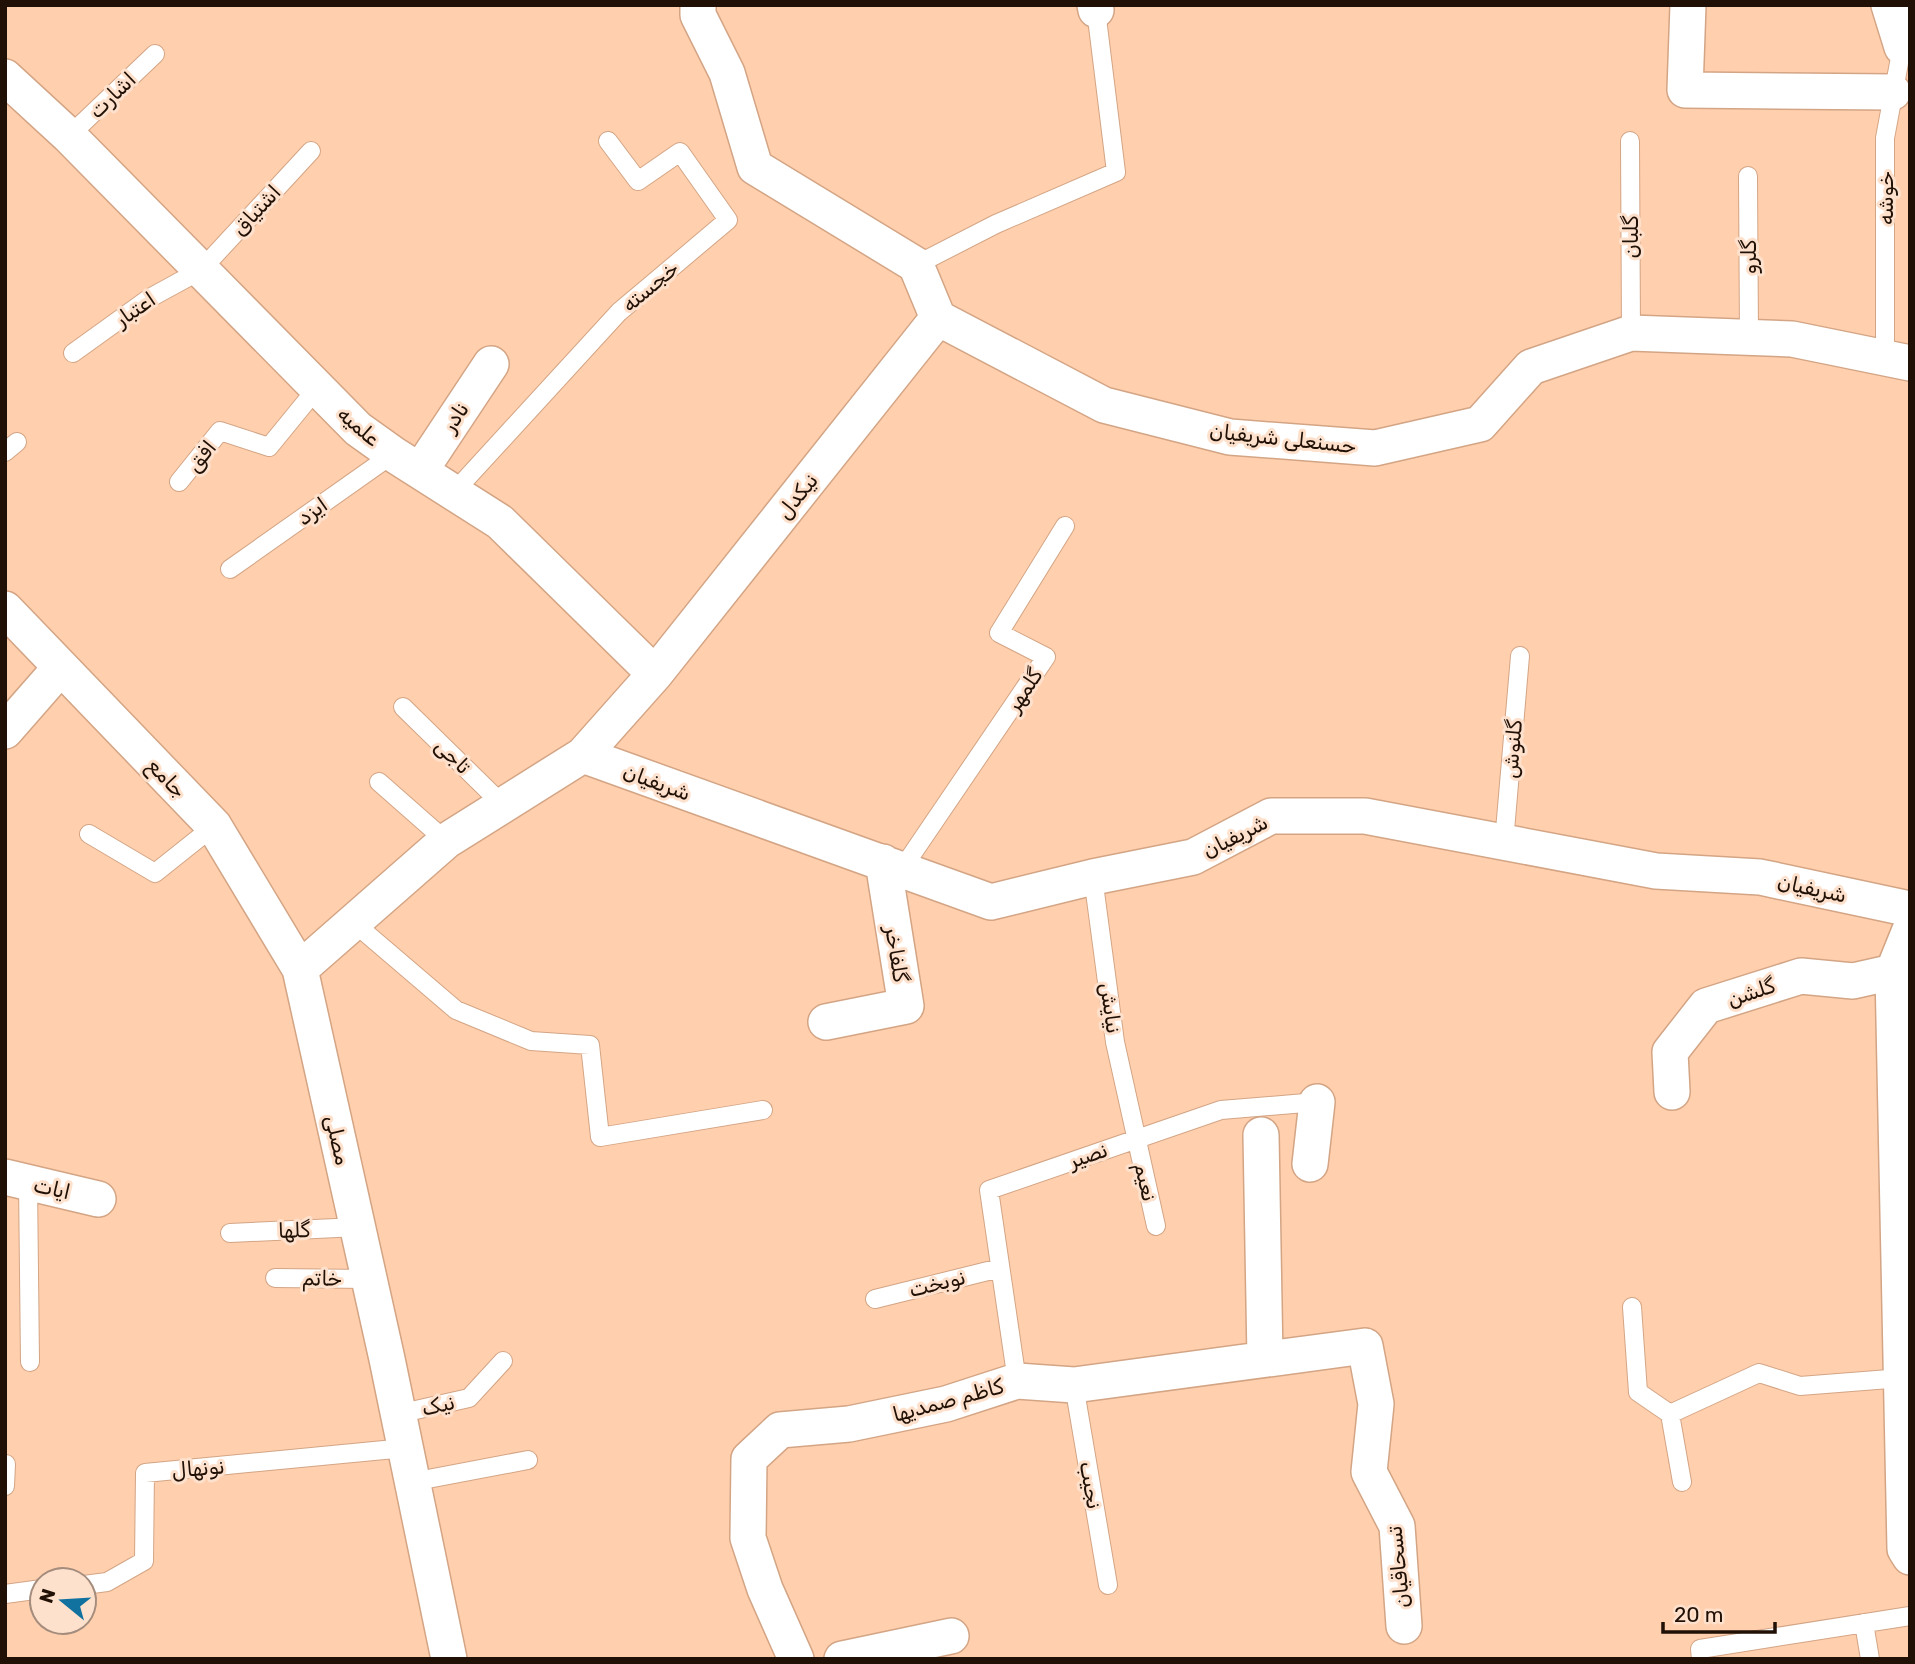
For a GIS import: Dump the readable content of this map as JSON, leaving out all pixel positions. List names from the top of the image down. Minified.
{"streets":{"street":["نادر","علمیه","حسنعلی شریفیان","نیکدل","جامع","شریفیان","گلفاخر","گلشن","مصلی","نصیر","ایات","کاظم صمدیها","تسحاقیان"],"lane":["اشارت","خوشه","اشتیاق","گلبان","گلرو","خجسته","اعتبار","افق","ایزد","گلمهر","گلنوش","تاجی","نیایش","نعیم","گلها","خاتم","نوبخت","نیک","نونهال","نجیب"]},"crossings":[["اشارت","علمیه"],["خوشه","حسنعلی شریفیان"],["اشتیاق","اعتبار"],["اشتیاق","علمیه"],["گلبان","حسنعلی شریفیان"],["گلرو","حسنعلی شریفیان"],["خجسته","علمیه"],["اعتبار","علمیه"],["نادر","علمیه"],["نادر","ایزد"],["علمیه","افق"],["علمیه","نیکدل"],["علمیه","ایزد"],["حسنعلی شریفیان","نیکدل"],["گلمهر","شریفیان"],["گلمهر","گلفاخر"],["گلنوش","شریفیان"],["جامع","مصلی"],["شریفیان","گلفاخر"],["شریفیان","نیایش"],["نیایش","نصیر"],["نیایش","نعیم"],["مصلی","گلها"],["مصلی","خاتم"],["مصلی","نیک"],["مصلی","نونهال"],["نصیر","نعیم"],["نصیر","نوبخت"],["نصیر","کاظم صمدیها"],["کاظم صمدیها","نجیب"],["کاظم صمدیها","تسحاقیان"]],"scale_bar":"20 m","north":"left"}
